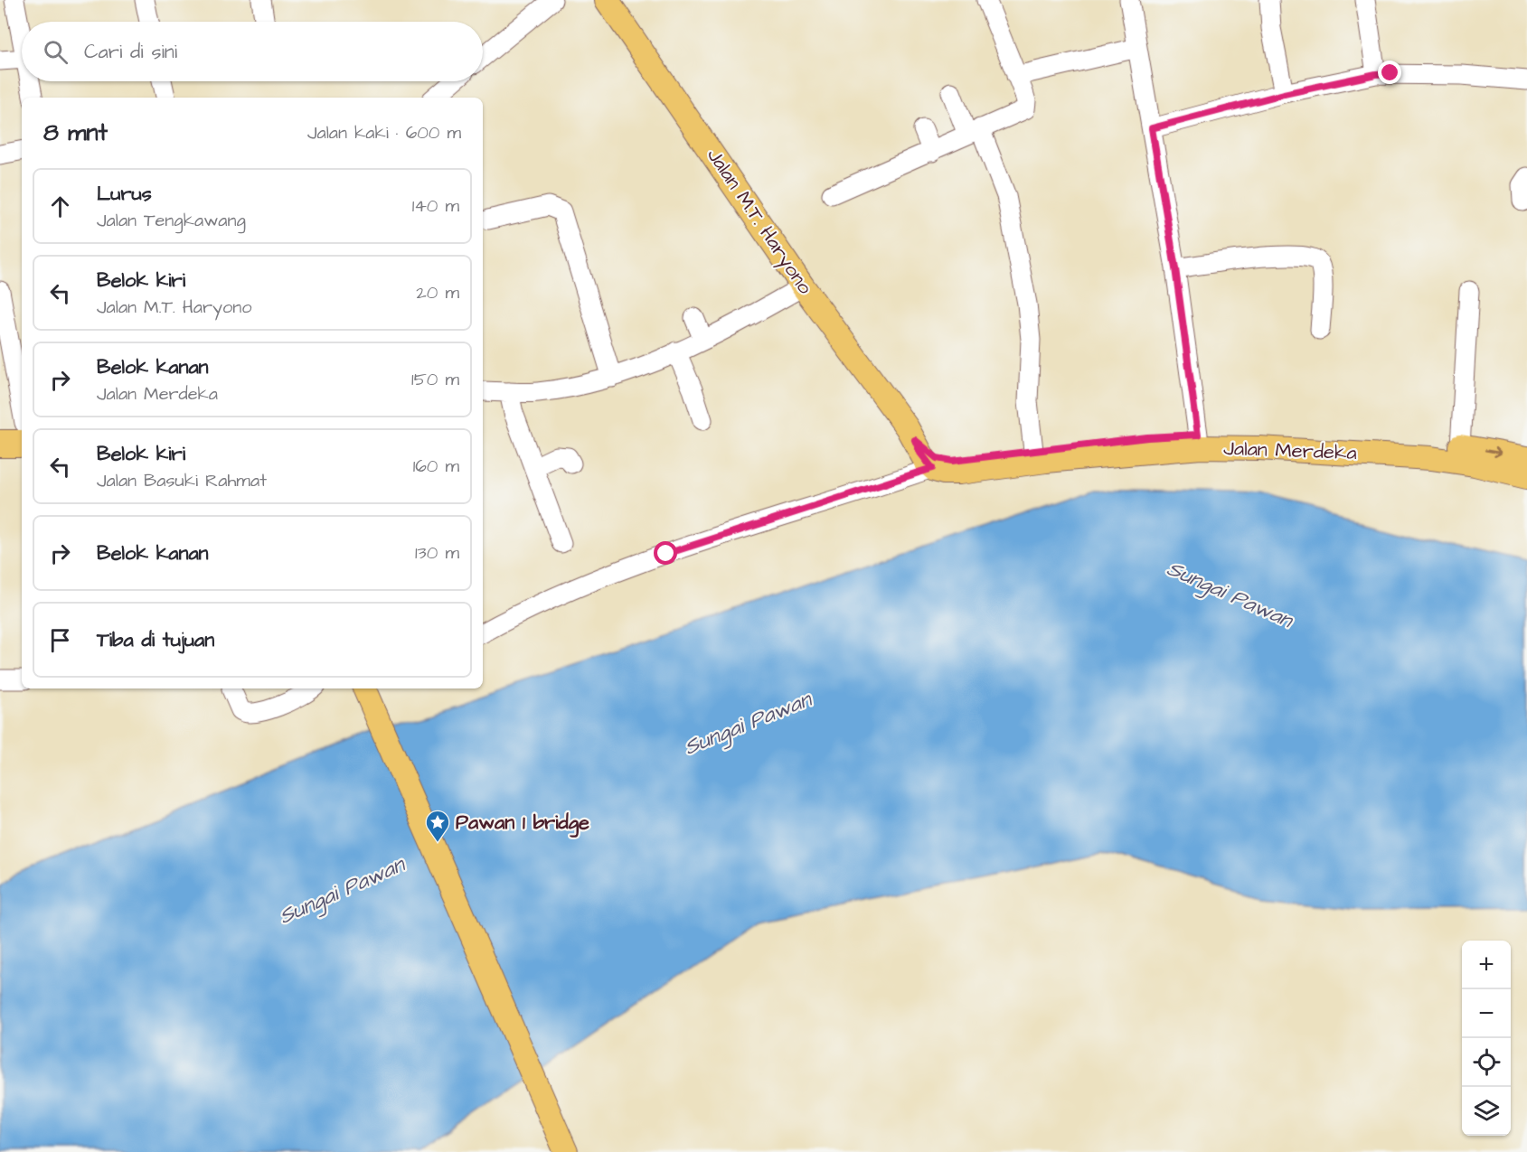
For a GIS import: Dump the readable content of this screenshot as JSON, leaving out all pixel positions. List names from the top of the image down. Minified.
{"streets":{"main road":["Jalan M.T. Haryono","Jalan Merdeka"]},"crossings":[["Jalan M.T. Haryono","Jalan Merdeka"]],"water":["Sungai Pawan"],"places":{"place":["Pawan 1 bridge"]},"page":{"search":"Cari di sini","heading":["8 mnt","Jalan kaki · 600 m"],"list":[["Lurus","Jalan Tengkawang","140 m"],["Belok kiri","Jalan M.T. Haryono","20 m"],["Belok kanan","Jalan Merdeka","150 m"],["Belok kiri","Jalan Basuki Rahmat","160 m"],["Belok kanan","130 m"],"Tiba di tujuan"],"map_buttons":["+","−"]}}
